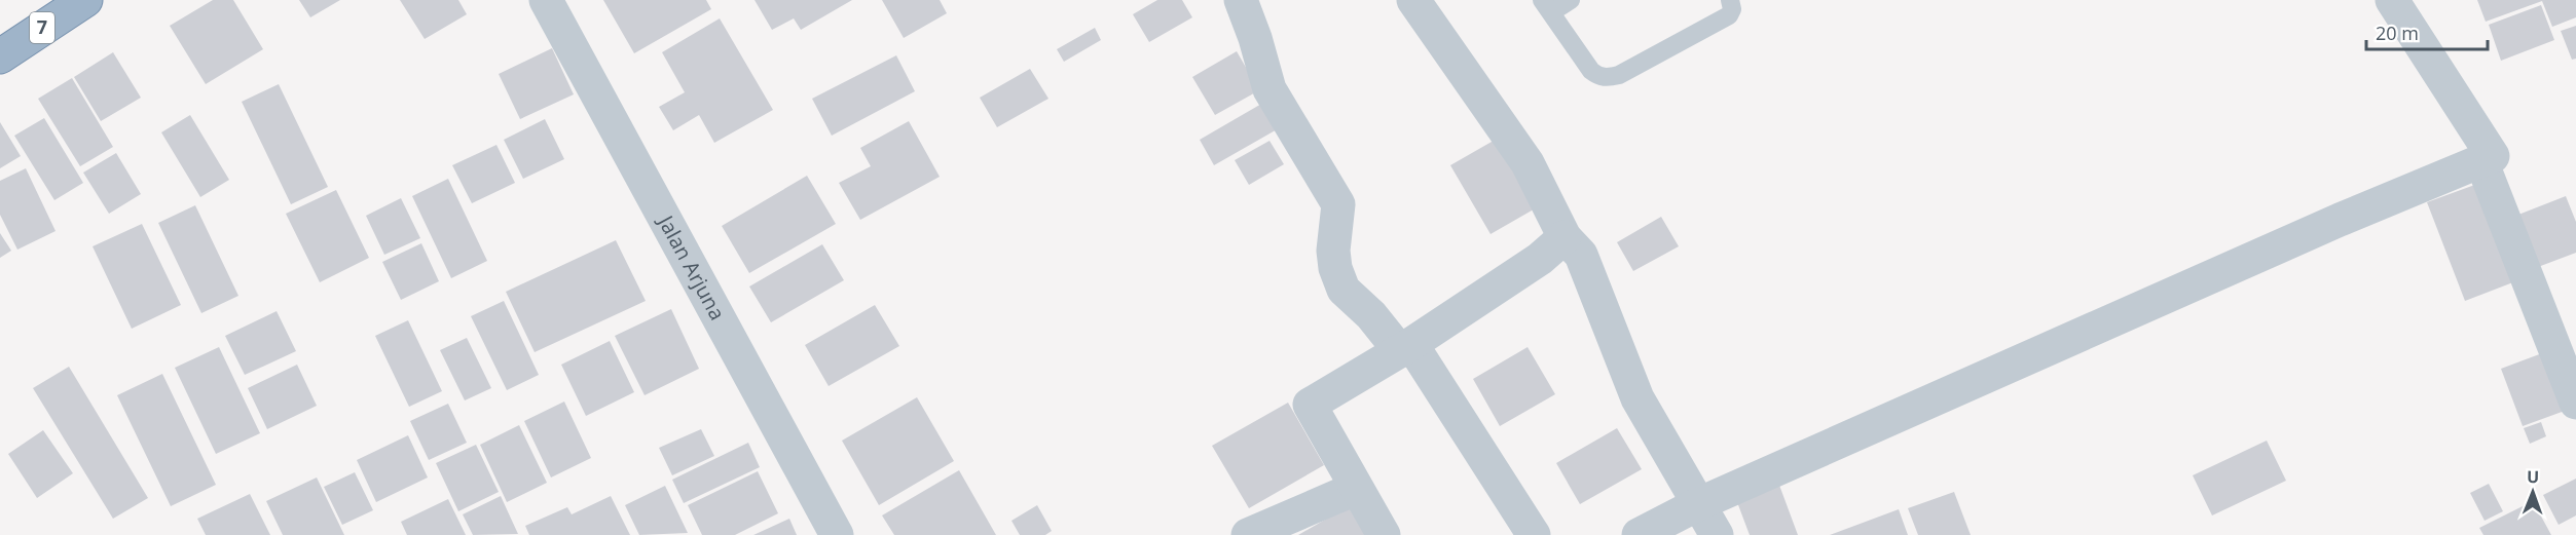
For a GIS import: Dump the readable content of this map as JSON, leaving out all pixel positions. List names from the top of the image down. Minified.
{"streets":{"highway":["7"],"street":["Jalan Arjuna"]},"scale_bar":"20 m","north":"top"}
